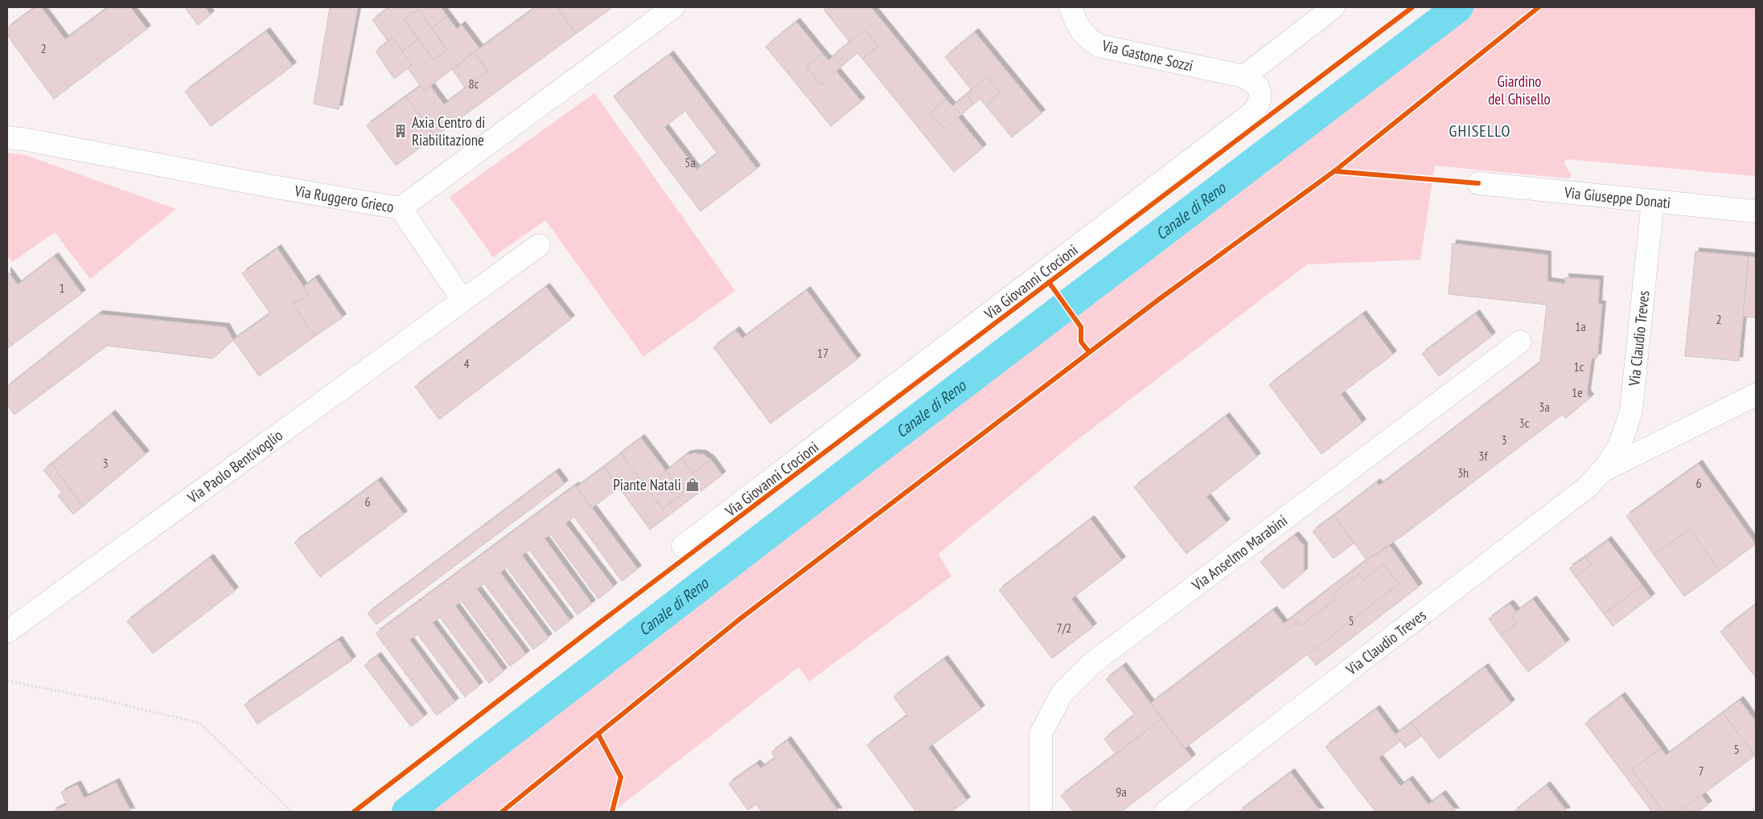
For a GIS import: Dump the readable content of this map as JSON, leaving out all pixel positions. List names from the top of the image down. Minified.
{"streets":{"street":["Via Gastone Sozzi","Via Giuseppe Donati","Via Ruggero Grieco","Via Giovanni Crocioni","Via Claudio Treves","Via Paolo Bentivoglio","Via Anselmo Marabini"]},"crossings":[["Via Gastone Sozzi","Via Giovanni Crocioni"],["Via Giuseppe Donati","Via Claudio Treves"]],"districts":["GHISELLO"],"water":["Canale di Reno"],"parks":["Giardino del Ghisello"],"places":{"building":["Axia Centro di Riabilitazione"],"shop":["Piante Natali"]},"house_numbers":["2","8c","5a","1","2","1a","17","4","1c","1e","3a","3c","3","3f","3","3h","6","6","5","7/2","5","7","9a"]}
